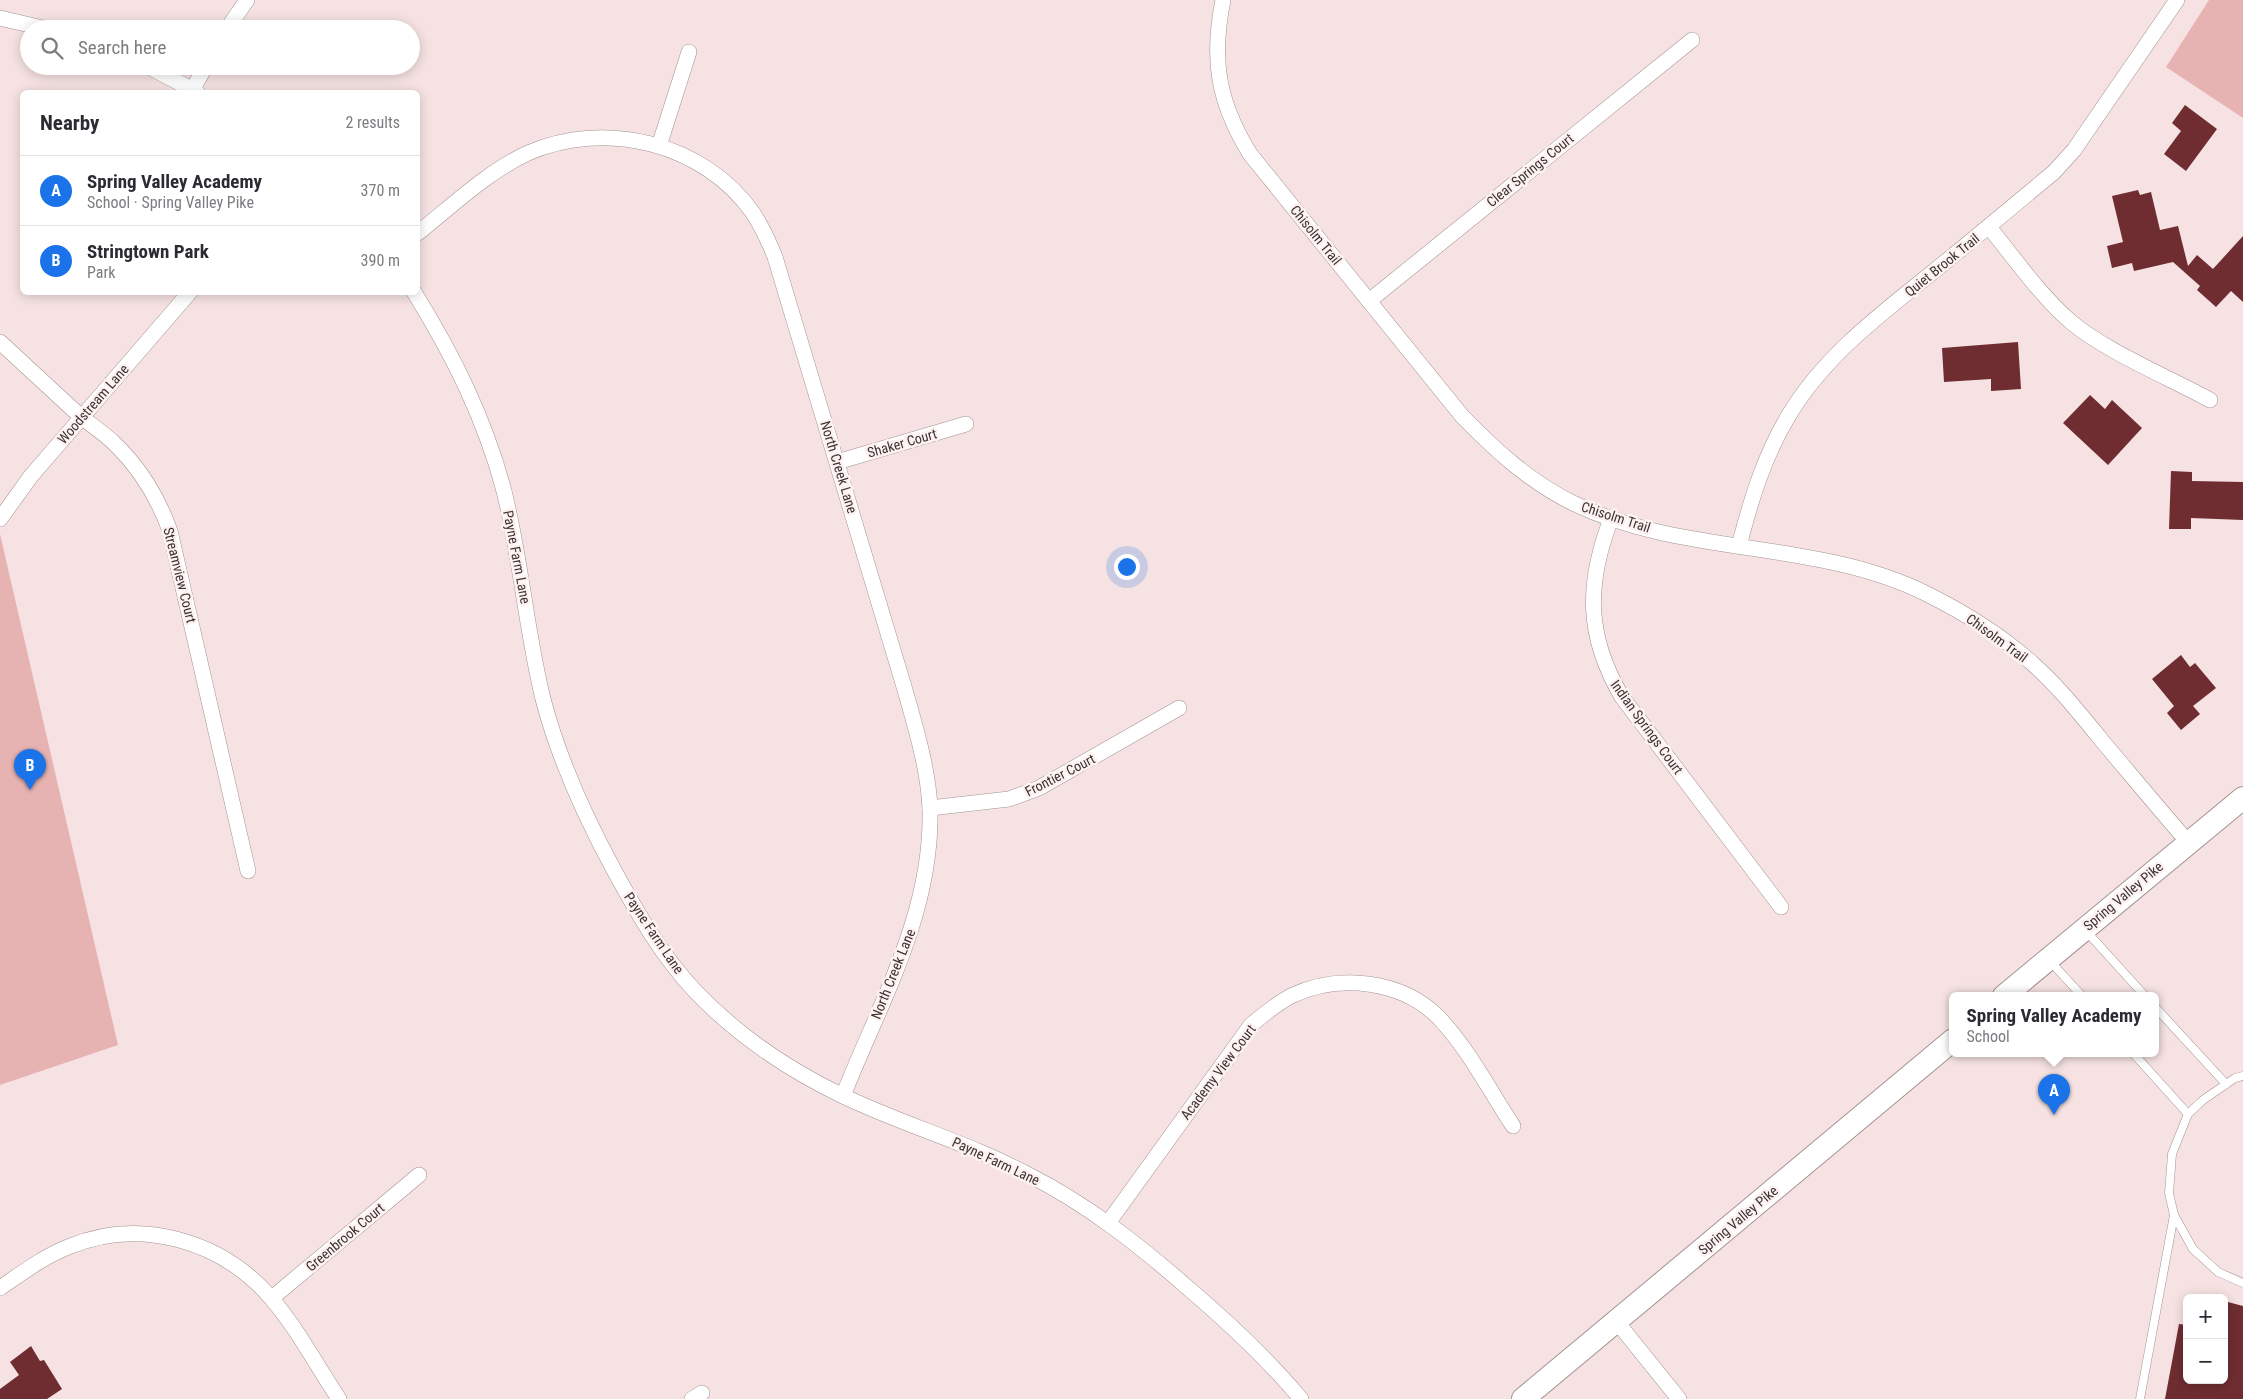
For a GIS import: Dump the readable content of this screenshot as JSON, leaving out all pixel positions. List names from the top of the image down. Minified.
{"streets":{"street":["Clear Springs Court","Chisolm Trail","Quiet Brook Trail","Woodstream Lane","Shaker Court","North Creek Lane","Payne Farm Lane","Streamview Court","Indian Springs Court","Frontier Court","Spring Valley Pike","Academy View Court","Greenbrook Court"]},"crossings":[["Clear Springs Court","Chisolm Trail"],["Chisolm Trail","Quiet Brook Trail"],["Chisolm Trail","Indian Springs Court"],["Chisolm Trail","Spring Valley Pike"],["Woodstream Lane","Streamview Court"],["Shaker Court","North Creek Lane"],["North Creek Lane","Payne Farm Lane"],["North Creek Lane","Frontier Court"],["Payne Farm Lane","Academy View Court"]],"page":{"search":"Search here","heading":["Nearby","2 results"],"list":[{"mark":"A","name":"Spring Valley Academy","note":"School · Spring Valley Pike","value":"370 m"},{"mark":"B","name":"Stringtown Park","note":"Park","value":"390 m"}],"pins":["B","A"],"popup":["Spring Valley Academy","School"],"map_buttons":["+","−"]}}
